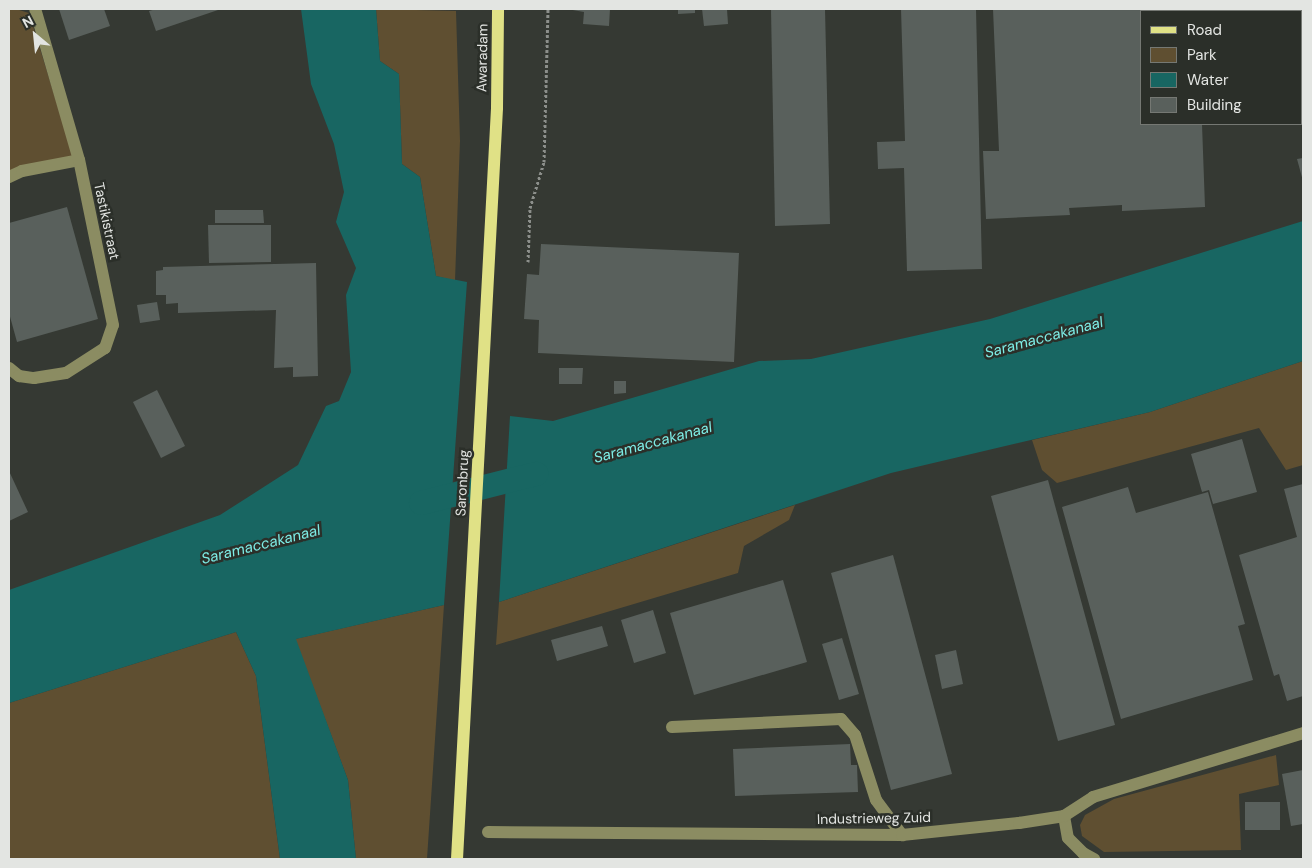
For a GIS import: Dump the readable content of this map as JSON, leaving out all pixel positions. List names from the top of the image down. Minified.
{"streets":{"main road":["Awaradam","Saronbrug"],"street":["Tastikistraat","Industrieweg Zuid"]},"crossings":[["Awaradam","Saronbrug"]],"water":["Saramaccakanaal"],"legend":["Road","Park","Water","Building"],"north":"top left"}
